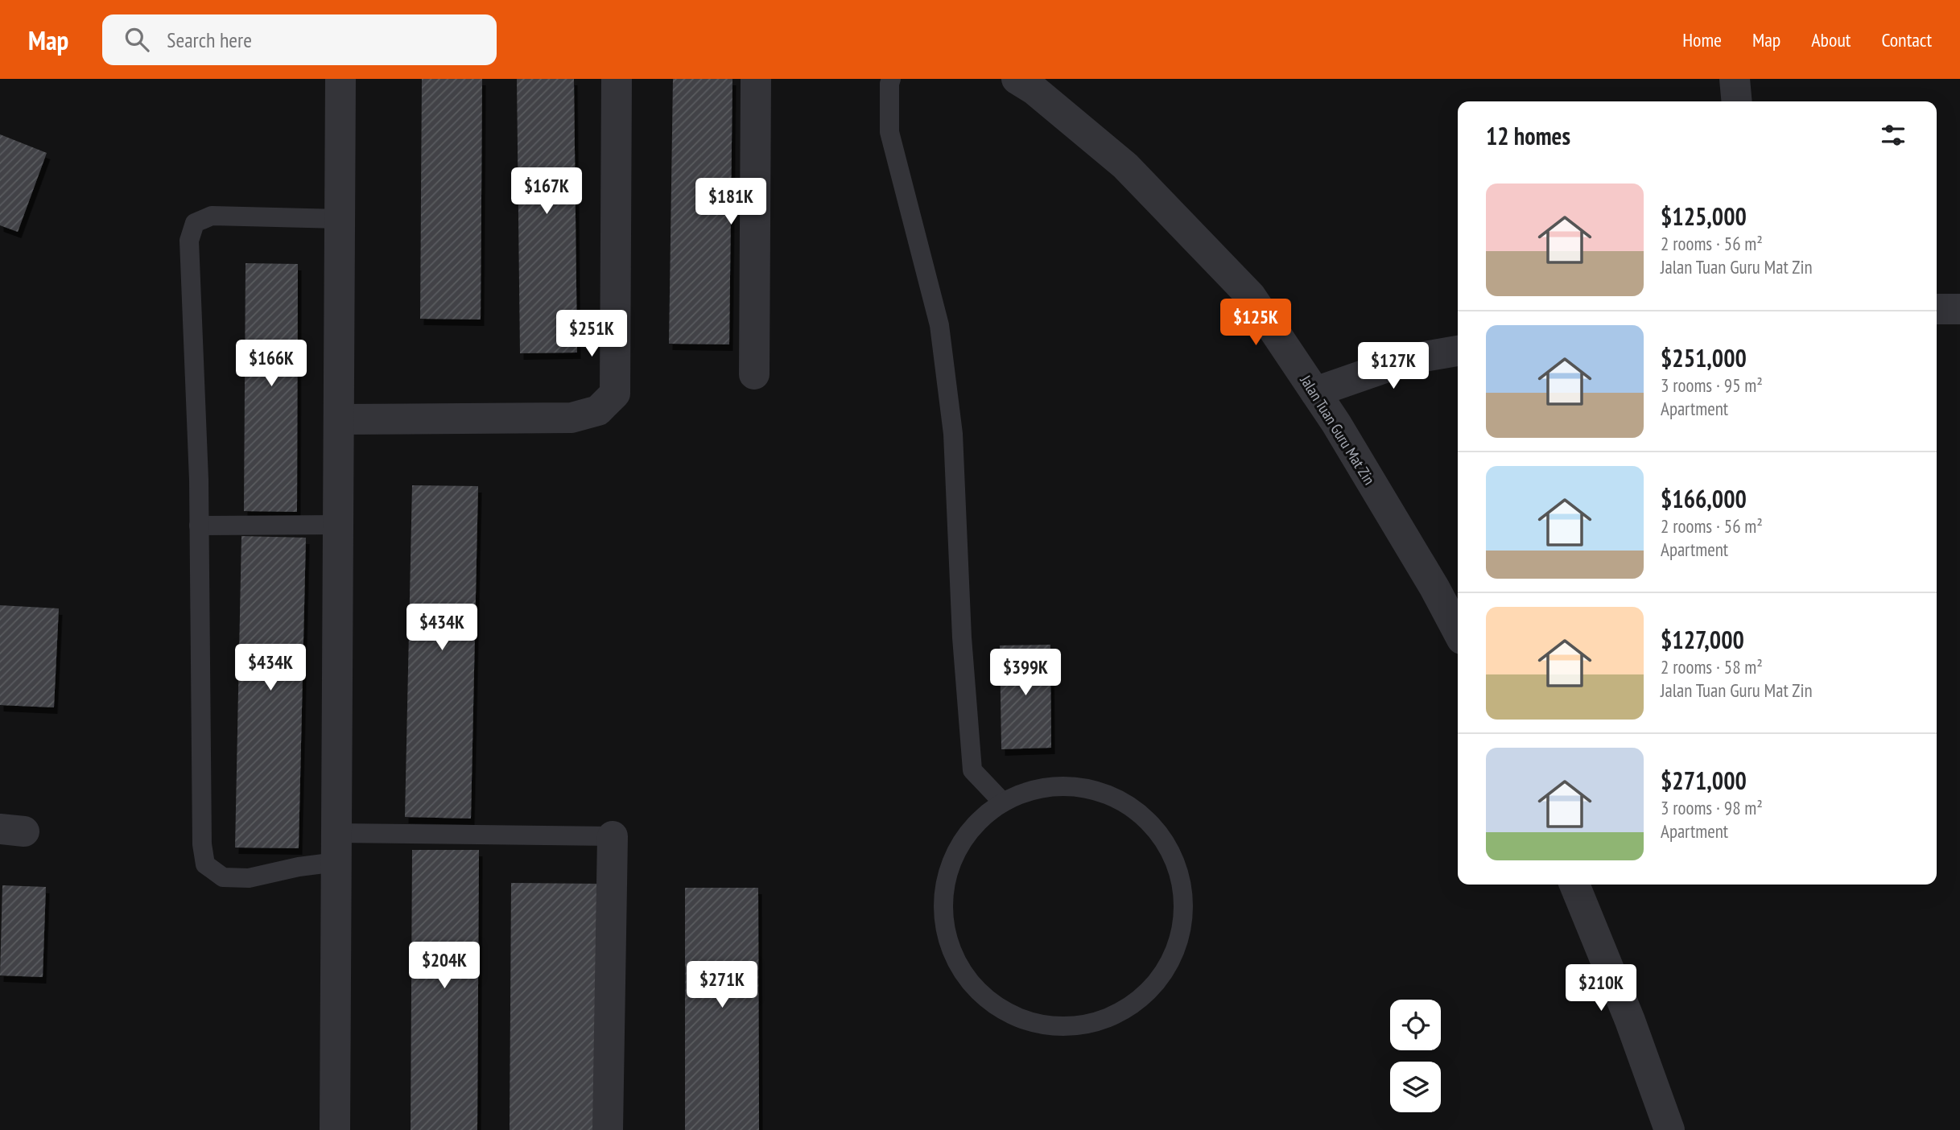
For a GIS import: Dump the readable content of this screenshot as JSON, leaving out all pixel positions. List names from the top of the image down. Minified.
{"streets":{"street":["Jalan Tuan Guru Mat Zin"]},"page":{"header":"Map","search":"Search here","nav":["Home","Map","About","Contact"],"heading":"12 homes","price":["$167K","$181K","$125K","$251K","$166K","$127K","$434K","$434K","$399K","$204K","$271K","$210K"],"list":[{"name":"$125,000","note":"2 rooms · 56 m² · Jalan Tuan Guru Mat Zin"},{"name":"$251,000","note":"3 rooms · 95 m² · Apartment"},{"name":"$166,000","note":"2 rooms · 56 m² · Apartment"},{"name":"$127,000","note":"2 rooms · 58 m² · Jalan Tuan Guru Mat Zin"},{"name":"$271,000","note":"3 rooms · 98 m² · Apartment"}]}}
